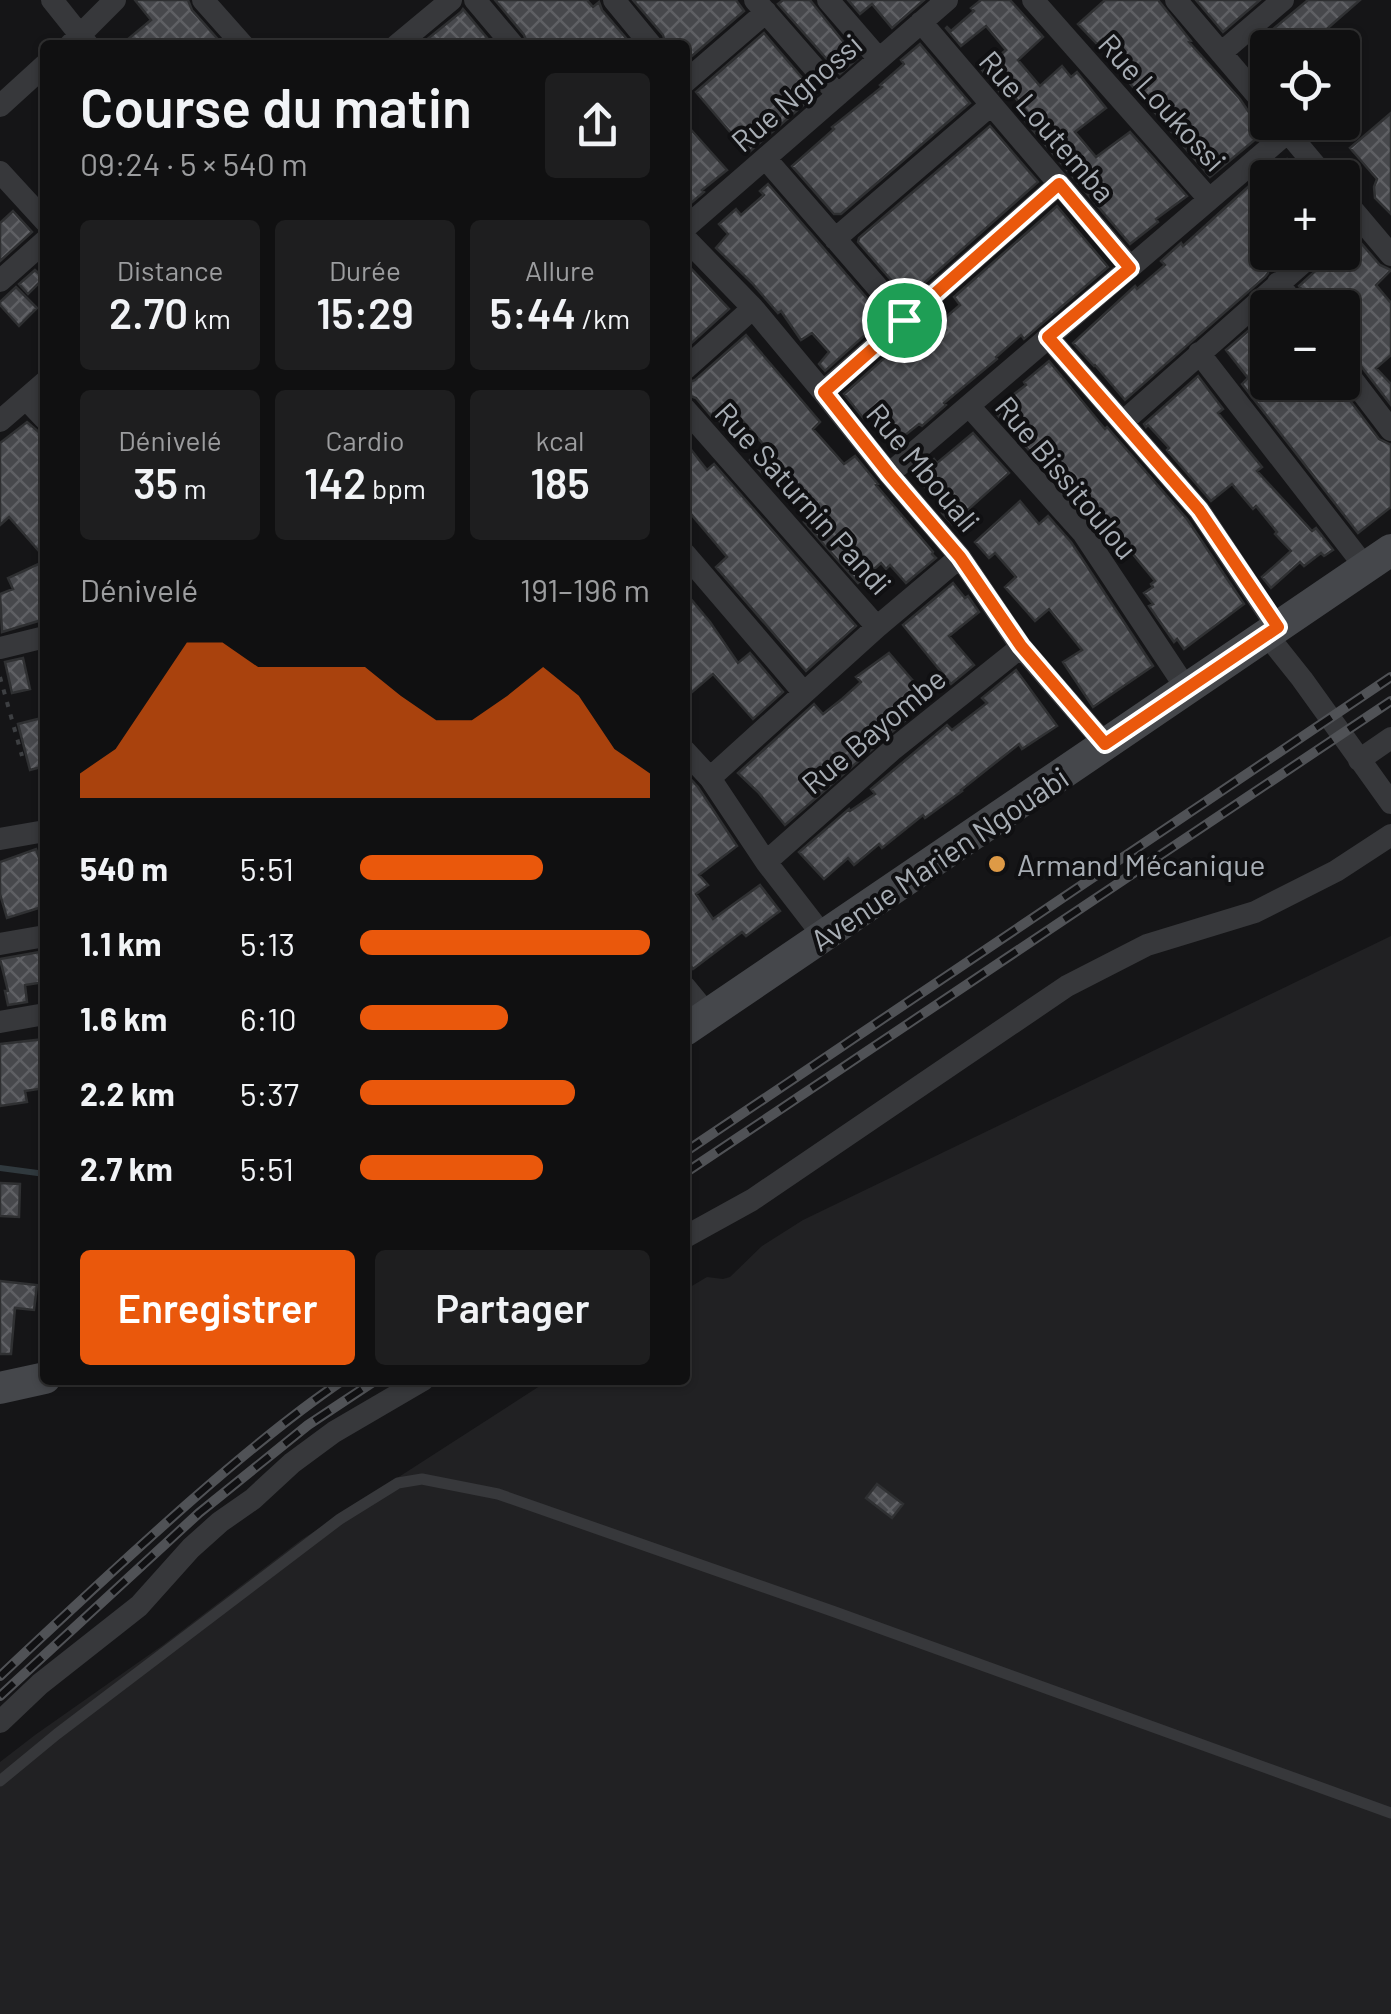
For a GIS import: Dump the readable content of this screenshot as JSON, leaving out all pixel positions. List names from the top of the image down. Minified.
{"streets":{"street":["Rue Ngnossi","Rue Loukossi","Rue Loutemba","Rue Mbouali","Rue Bissitoulou","Rue Saturnin Pandi","Rue Bayombe","Avenue Marien Ngouabi"]},"crossings":[["Rue Ngnossi","Rue Loutemba"],["Rue Mbouali","Rue Bayombe"],["Rue Mbouali","Avenue Marien Ngouabi"],["Rue Bissitoulou","Avenue Marien Ngouabi"]],"places":["Armand Mécanique"],"page":{"map_buttons":["+","−"],"heading":["Course du matin","09:24 · 5 × 540 m"],"stats":[["Distance","2.70 km"],["Durée","15:29"],["Allure","5:44 /km"],["Dénivelé","35 m"],["Cardio","142 bpm"],["kcal","185"]],"chart":["Dénivelé","191–196 m"],"list":[{"name":"540 m","note":"5:51"},{"name":"1.1 km","note":"5:13"},{"name":"1.6 km","note":"6:10"},{"name":"2.2 km","note":"5:37"},{"name":"2.7 km","note":"5:51"}],"buttons":["Enregistrer","Partager"]}}
